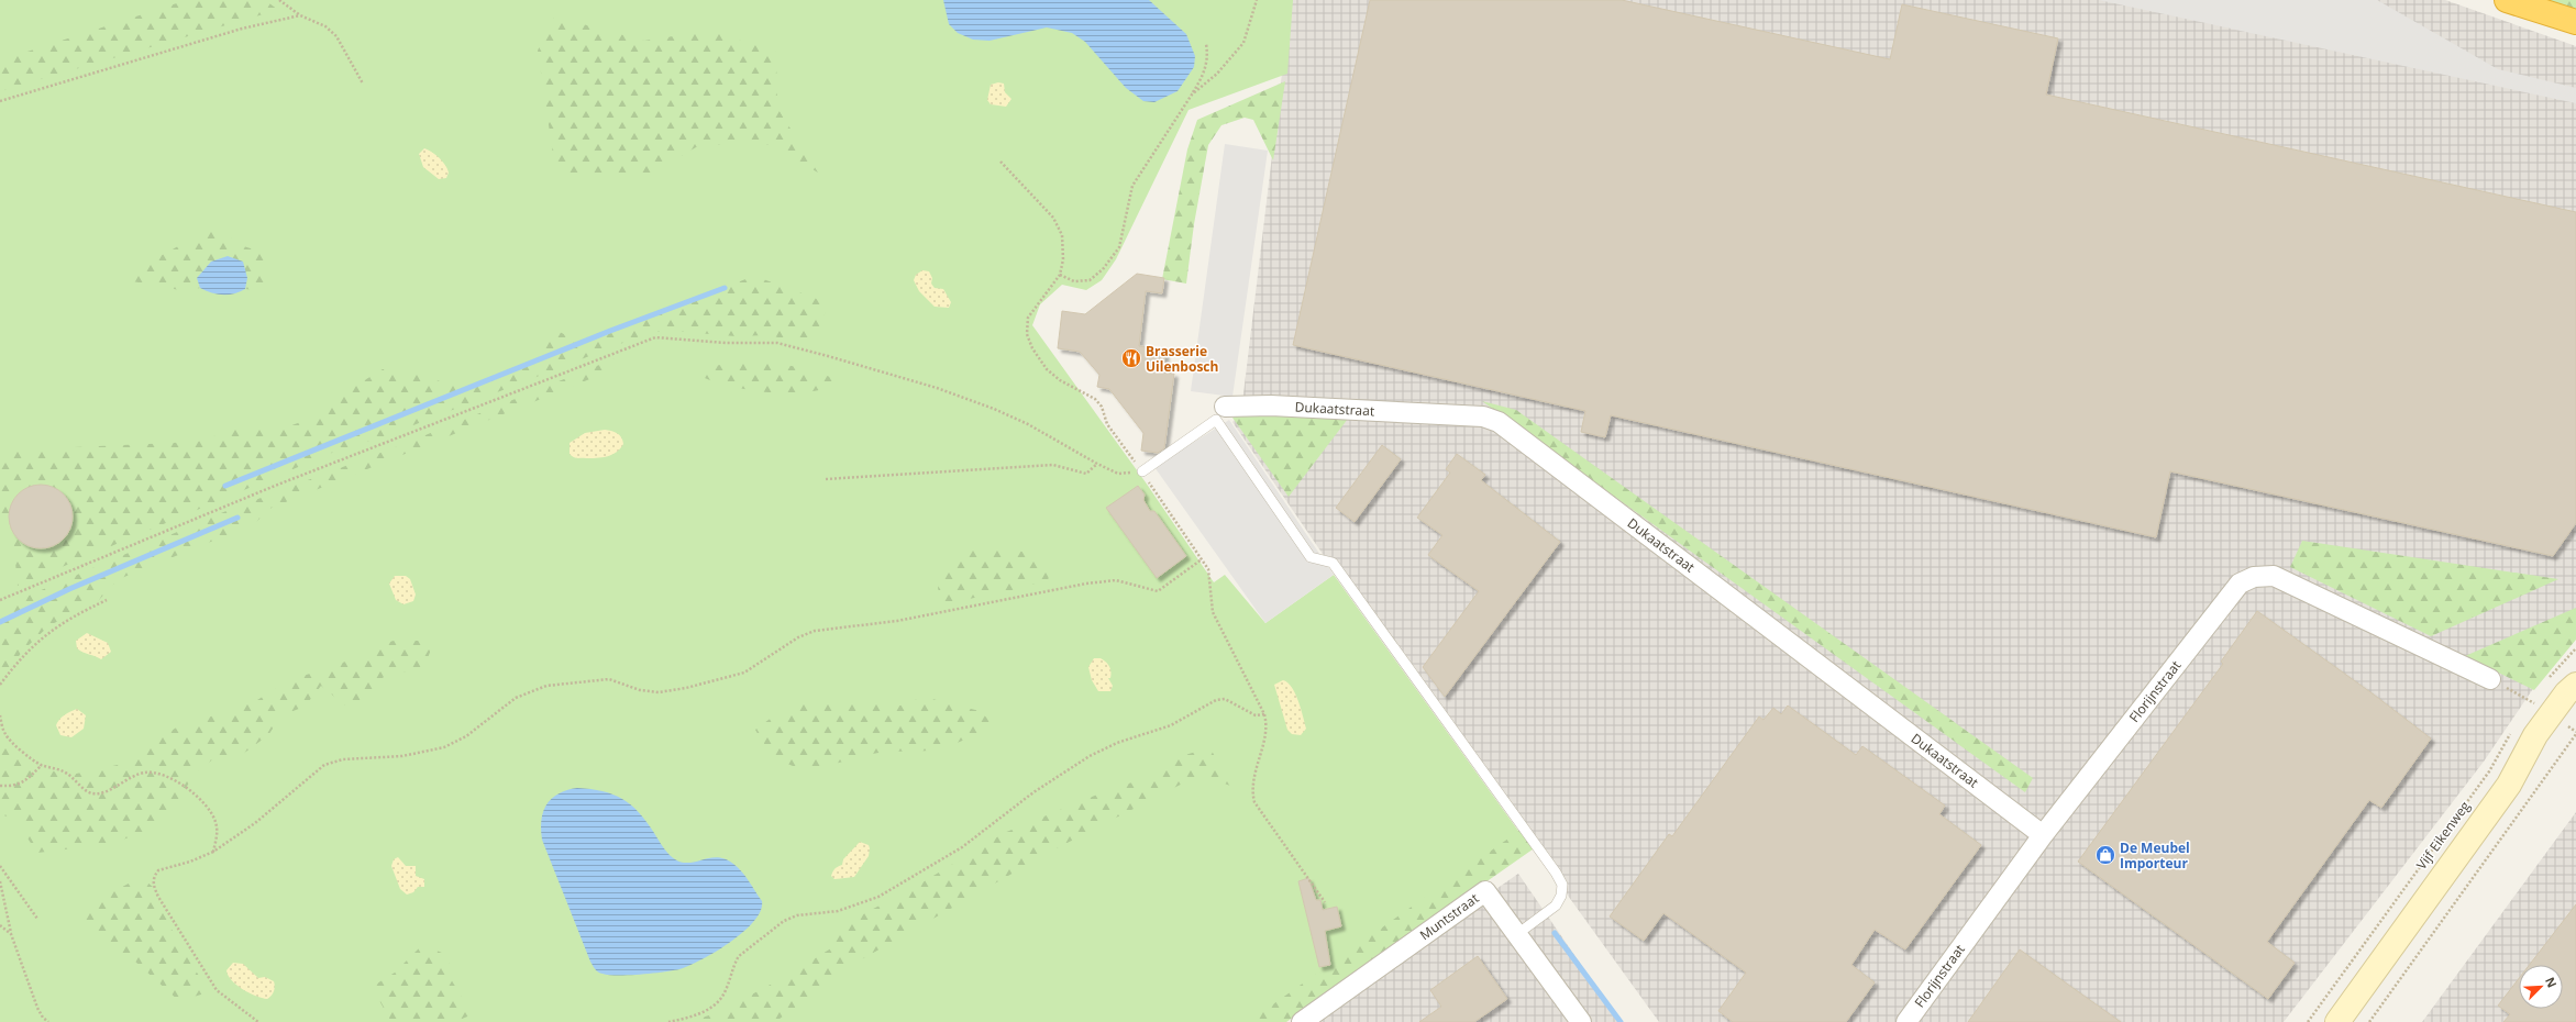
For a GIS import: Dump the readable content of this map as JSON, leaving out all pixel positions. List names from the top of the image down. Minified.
{"streets":{"main road":["Vijf Eikenweg"],"street":["Dukaatstraat","Florijnstraat","Muntstraat"]},"crossings":[["Dukaatstraat","Florijnstraat"]],"places":{"restaurant":["Brasserie Uilenbosch"],"shop":["De Meubel Importeur"]},"north":"top right"}
